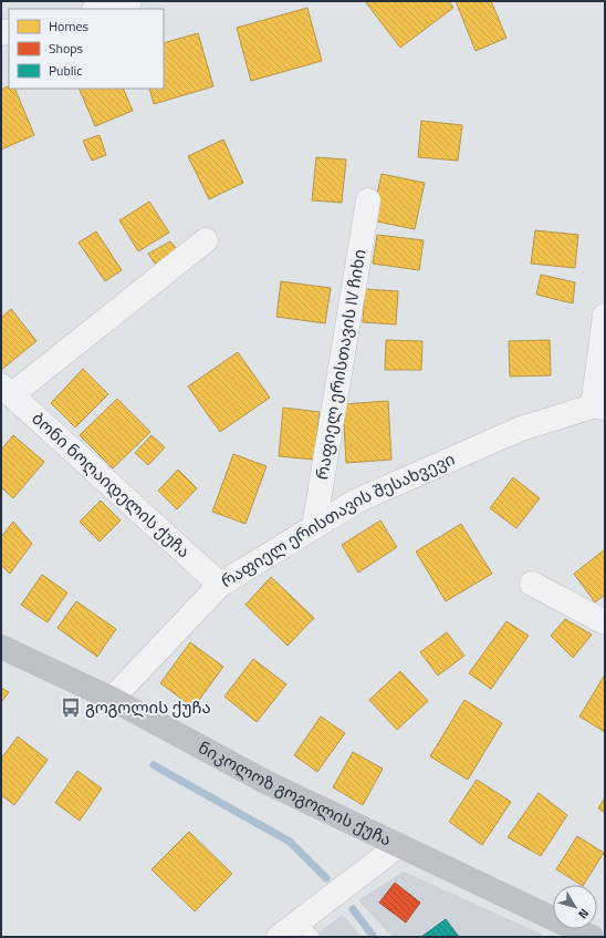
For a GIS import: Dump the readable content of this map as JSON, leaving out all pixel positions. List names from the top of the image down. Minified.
{"streets":{"street":["რაფიელ ერისთავის IV ჩიხი","ბონი ნოღაიდელის ქუჩა","რაფიელ ერისთავის შესახვევი","ნიკოლოზ გოგოლის ქუჩა"]},"crossings":[["რაფიელ ერისთავის IV ჩიხი","რაფიელ ერისთავის შესახვევი"],["ბონი ნოღაიდელის ქუჩა","რაფიელ ერისთავის შესახვევი"],["რაფიელ ერისთავის შესახვევი","ნიკოლოზ გოგოლის ქუჩა"]],"places":{"bus stop":["გოგოლის ქუჩა"]},"legend":["Homes","Shops","Public"],"north":"bottom right"}
